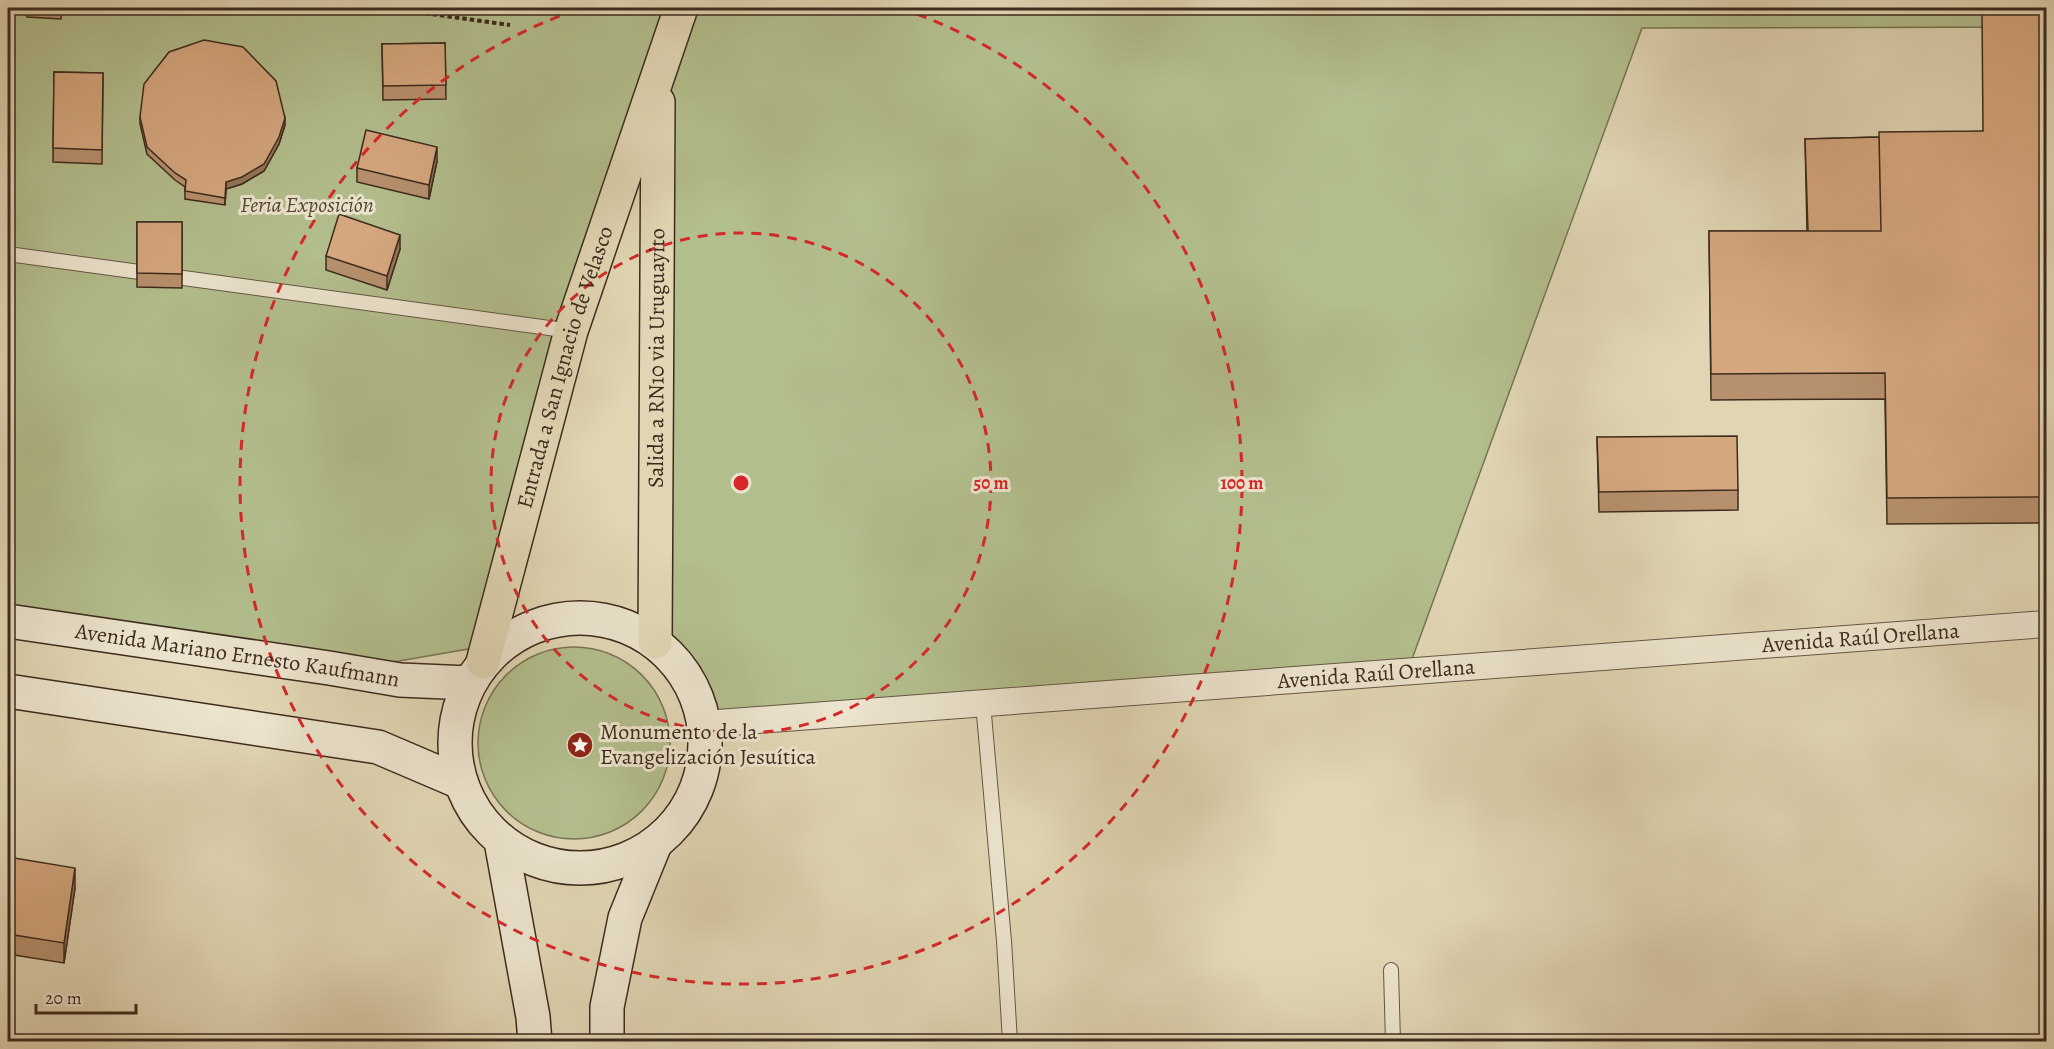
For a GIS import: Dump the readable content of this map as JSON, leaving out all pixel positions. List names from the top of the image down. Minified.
{"streets":{"highway":["Salida a RN10 via Uruguayito","Entrada a San Ignacio de Velasco"],"main road":["Avenida Mariano Ernesto Kaufmann"],"street":["Avenida Raúl Orellana"]},"crossings":[["Salida a RN10 via Uruguayito","Entrada a San Ignacio de Velasco"],["Entrada a San Ignacio de Velasco","Avenida Mariano Ernesto Kaufmann"]],"parks":["Feria Exposición"],"places":{"place":["Monumento de la Evangelización Jesuítica"]},"scale_bar":"20 m","rings":["50 m","100 m"]}
